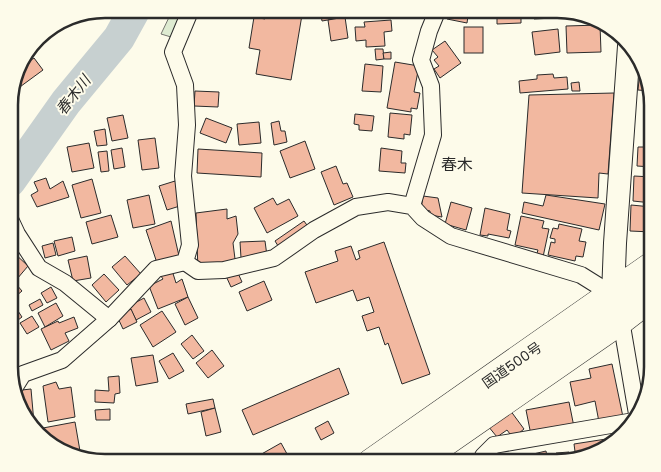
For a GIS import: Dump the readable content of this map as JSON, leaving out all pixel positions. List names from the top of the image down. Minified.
{"streets":{"highway":["国道500号"]},"districts":["春木"],"water":["春木川"]}
